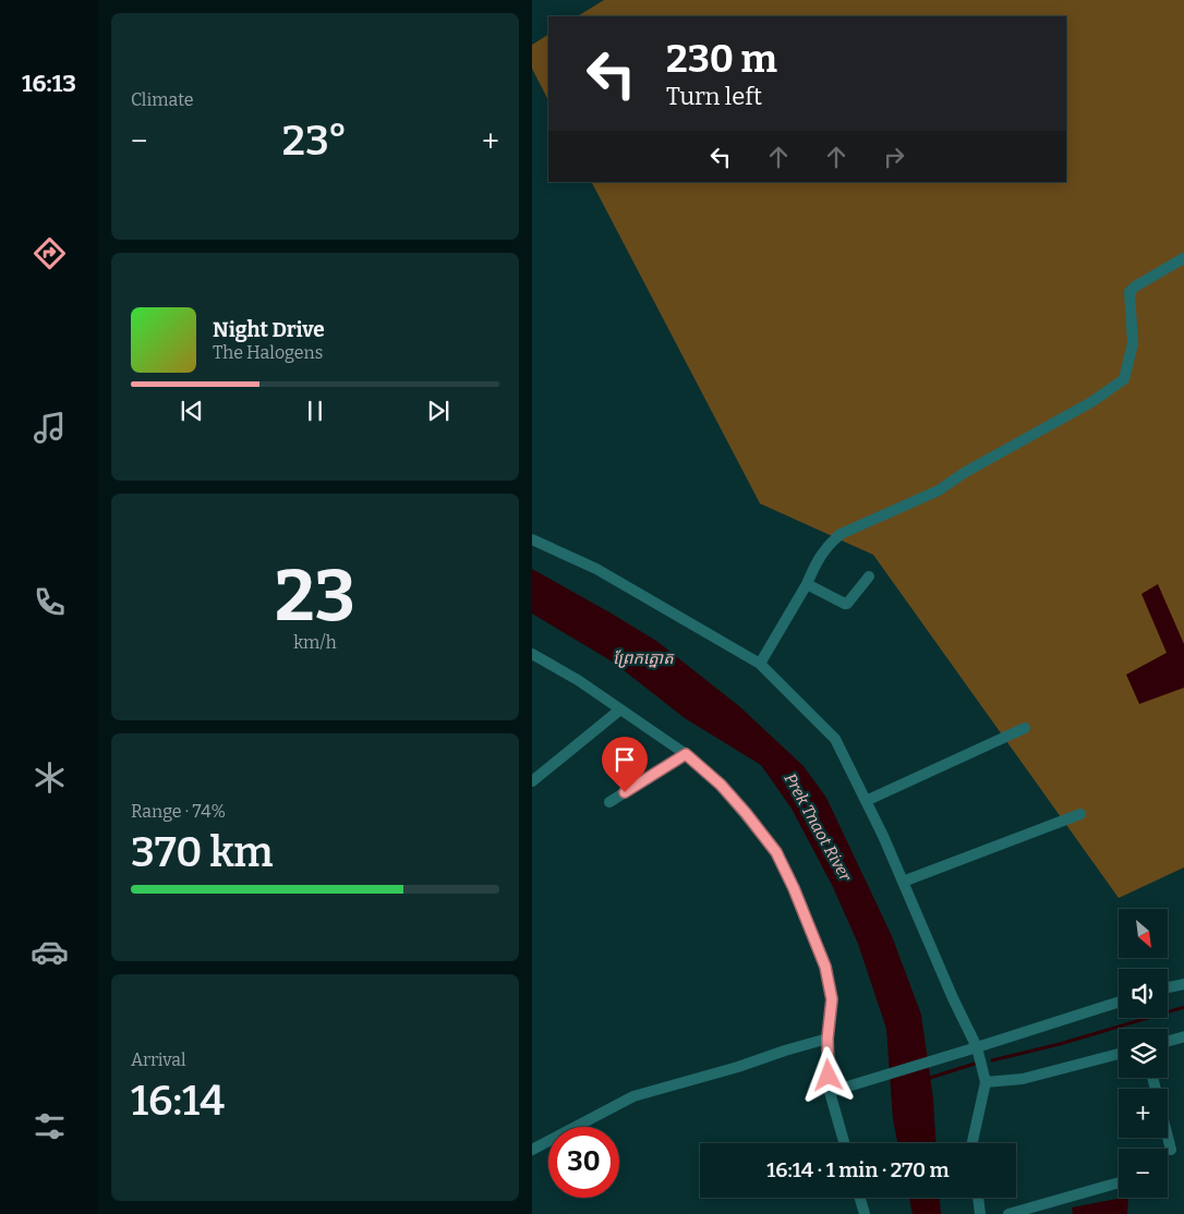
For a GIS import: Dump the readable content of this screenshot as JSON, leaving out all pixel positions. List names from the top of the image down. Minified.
{"water":["ព្រែកត្នោត","Prek Tnaot River"],"north":"bottom right","page":{"tabs":"16:13","tile":["Climate",["23","km/h"],["Range · 74%","370 km"],["Arrival","16:14"]],"turn":["230 m","Turn left"],"heat":["−","23°","+"],"song":["Night Drive","The Halogens"],"map_buttons":["+","−"],"limit":"30","trip":"16:14 · 1 min · 270 m"}}
